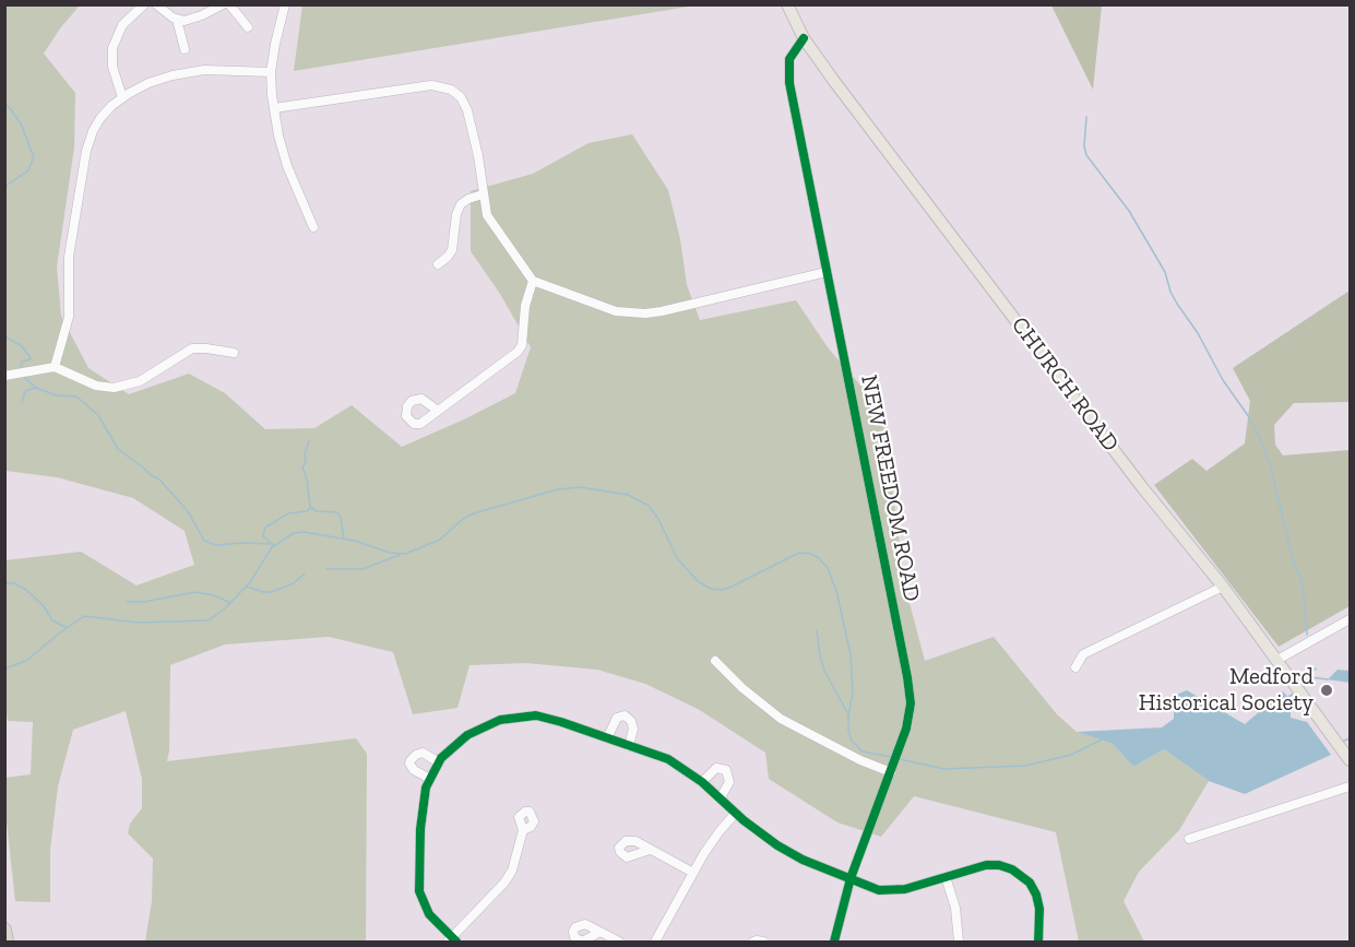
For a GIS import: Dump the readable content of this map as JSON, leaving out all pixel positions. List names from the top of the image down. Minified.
{"streets":{"main road":["CHURCH ROAD"],"street":["NEW FREEDOM ROAD"]},"crossings":[["CHURCH ROAD","NEW FREEDOM ROAD"]],"places":["Medford Historical Society"]}
